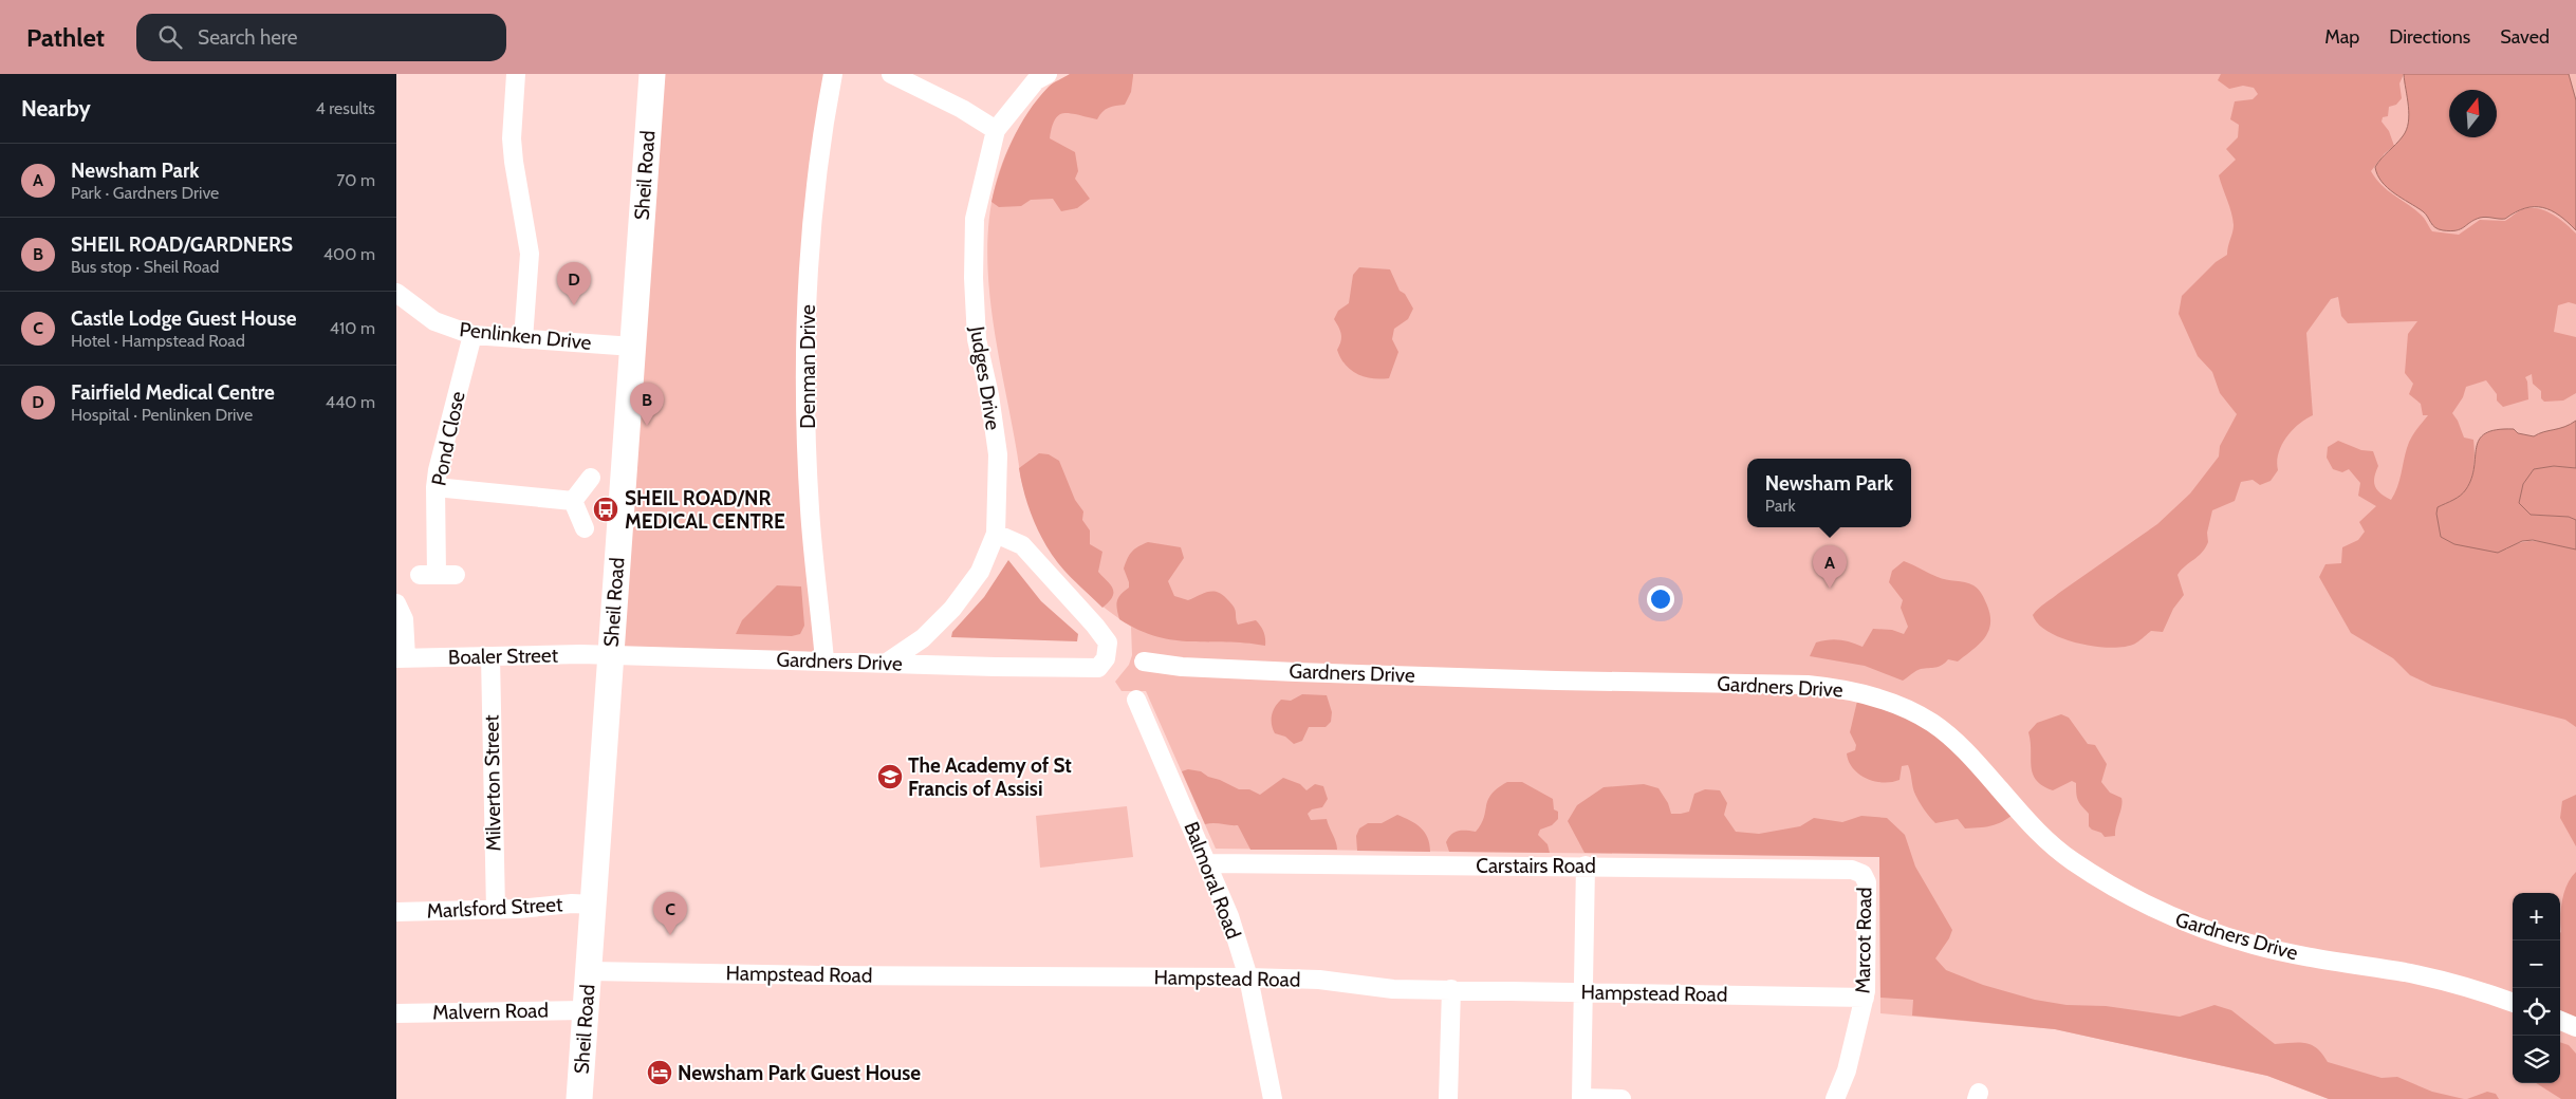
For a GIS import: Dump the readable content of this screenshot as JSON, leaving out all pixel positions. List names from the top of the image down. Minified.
{"streets":{"main road":["Sheil Road"],"street":["Penlinken Drive","Denman Drive","Judges Drive","Pond Close","Boaler Street","Gardners Drive","Milverton Street","Carstairs Road","Balmoral Road","Marlsford Street","Marcot Road","Hampstead Road","Malvern Road"]},"crossings":[["Sheil Road","Penlinken Drive"],["Sheil Road","Boaler Street"],["Sheil Road","Gardners Drive"],["Sheil Road","Marlsford Street"],["Sheil Road","Hampstead Road"],["Sheil Road","Malvern Road"],["Penlinken Drive","Pond Close"],["Denman Drive","Gardners Drive"],["Judges Drive","Gardners Drive"],["Boaler Street","Gardners Drive"],["Boaler Street","Milverton Street"],["Milverton Street","Marlsford Street"],["Carstairs Road","Balmoral Road"],["Carstairs Road","Marcot Road"],["Balmoral Road","Hampstead Road"],["Marcot Road","Hampstead Road"]],"places":{"bus stop":["SHEIL ROAD/NR MEDICAL CENTRE"],"school or university":["The Academy of St Francis of Assisi"],"hotel":["Newsham Park Guest House"]},"north":"top","page":{"header":"Pathlet","search":"Search here","nav":["Map","Directions","Saved"],"heading":["Nearby","4 results"],"list":[{"mark":"A","name":"Newsham Park","note":"Park · Gardners Drive","value":"70 m"},{"mark":"B","name":"SHEIL ROAD/GARDNERS","note":"Bus stop · Sheil Road","value":"400 m"},{"mark":"C","name":"Castle Lodge Guest House","note":"Hotel · Hampstead Road","value":"410 m"},{"mark":"D","name":"Fairfield Medical Centre","note":"Hospital · Penlinken Drive","value":"440 m"}],"pins":["D","B","A","C"],"popup":["Newsham Park","Park"],"map_buttons":["+","−"]}}
